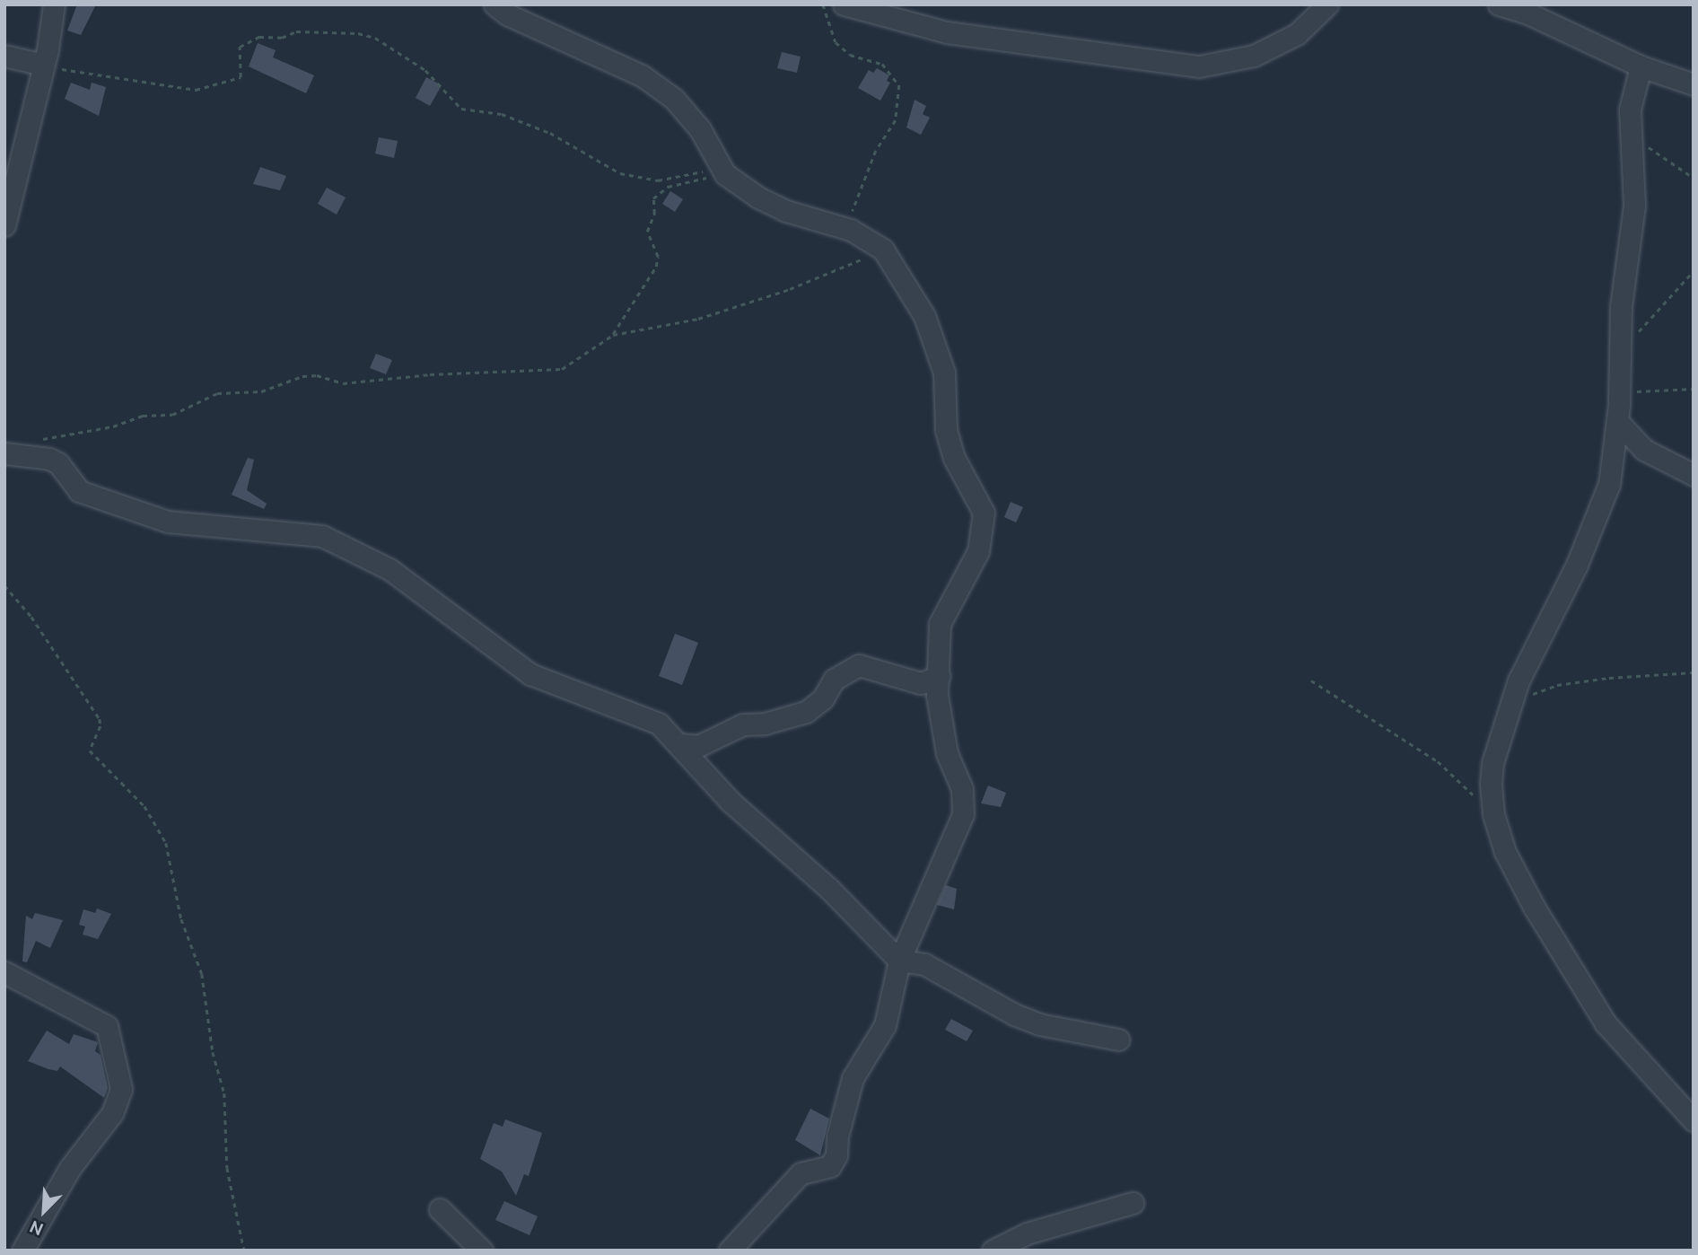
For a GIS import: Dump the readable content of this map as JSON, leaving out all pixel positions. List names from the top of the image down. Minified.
{"north":"bottom left"}
